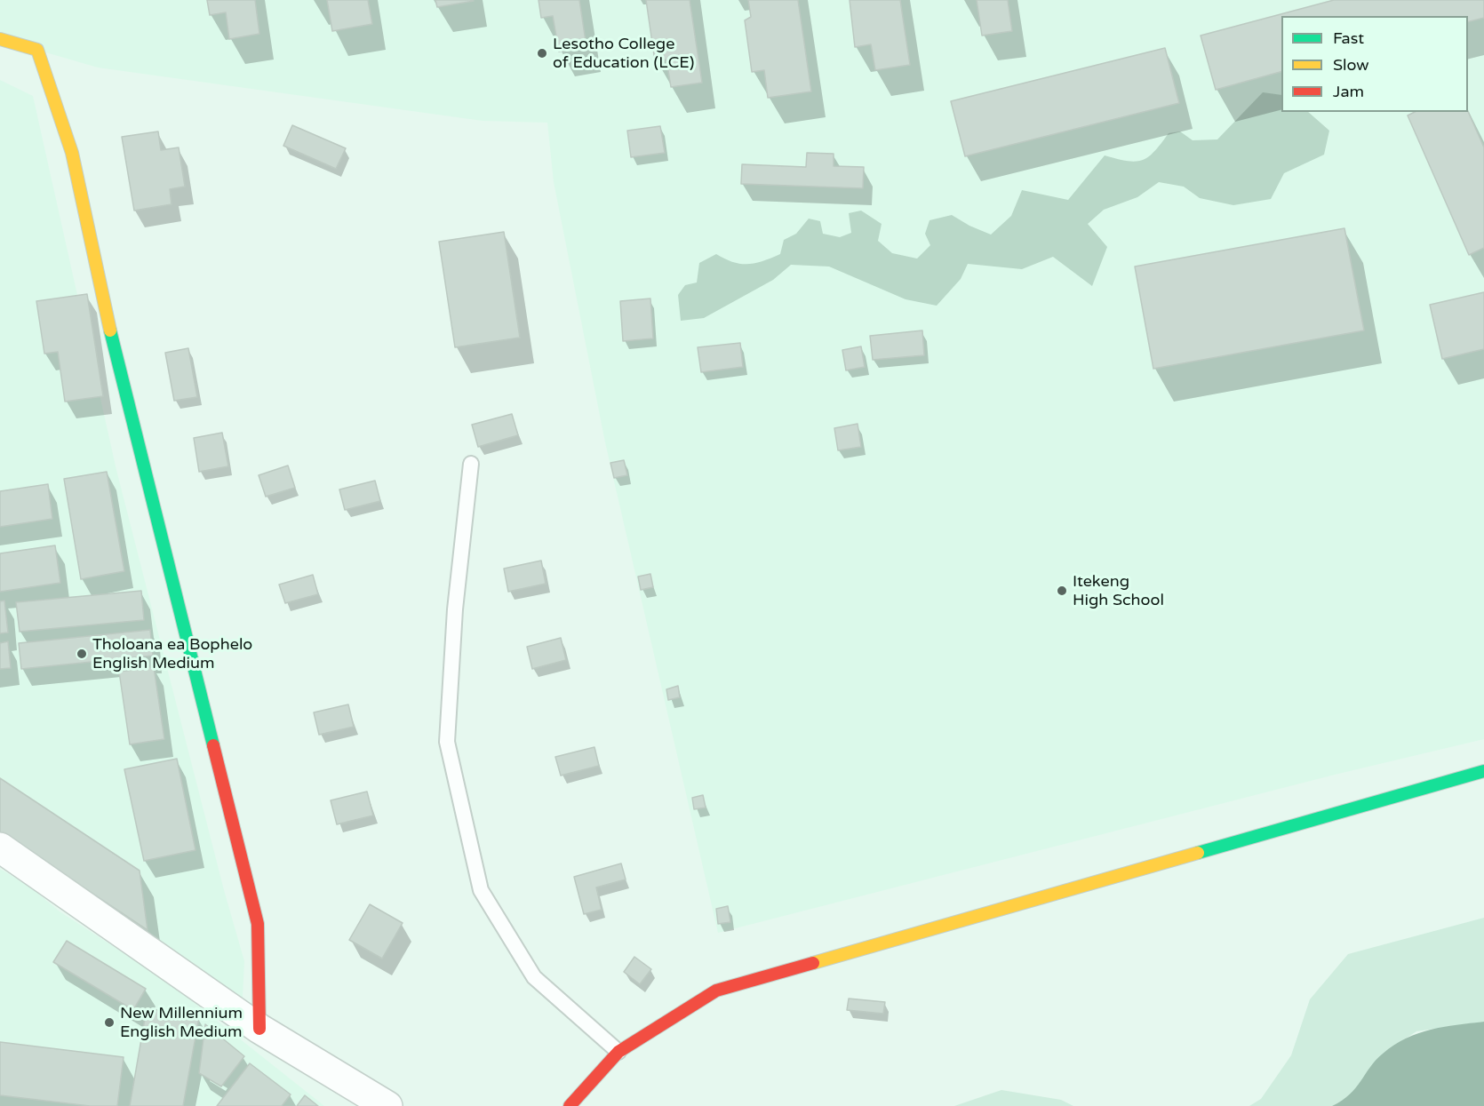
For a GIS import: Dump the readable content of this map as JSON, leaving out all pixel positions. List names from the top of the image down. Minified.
{"places":["Lesotho College of Education (LCE)","Itekeng High School","Tholoana ea Bophelo English Medium","New Millennium English Medium"],"legend":["Fast","Slow","Jam"]}
